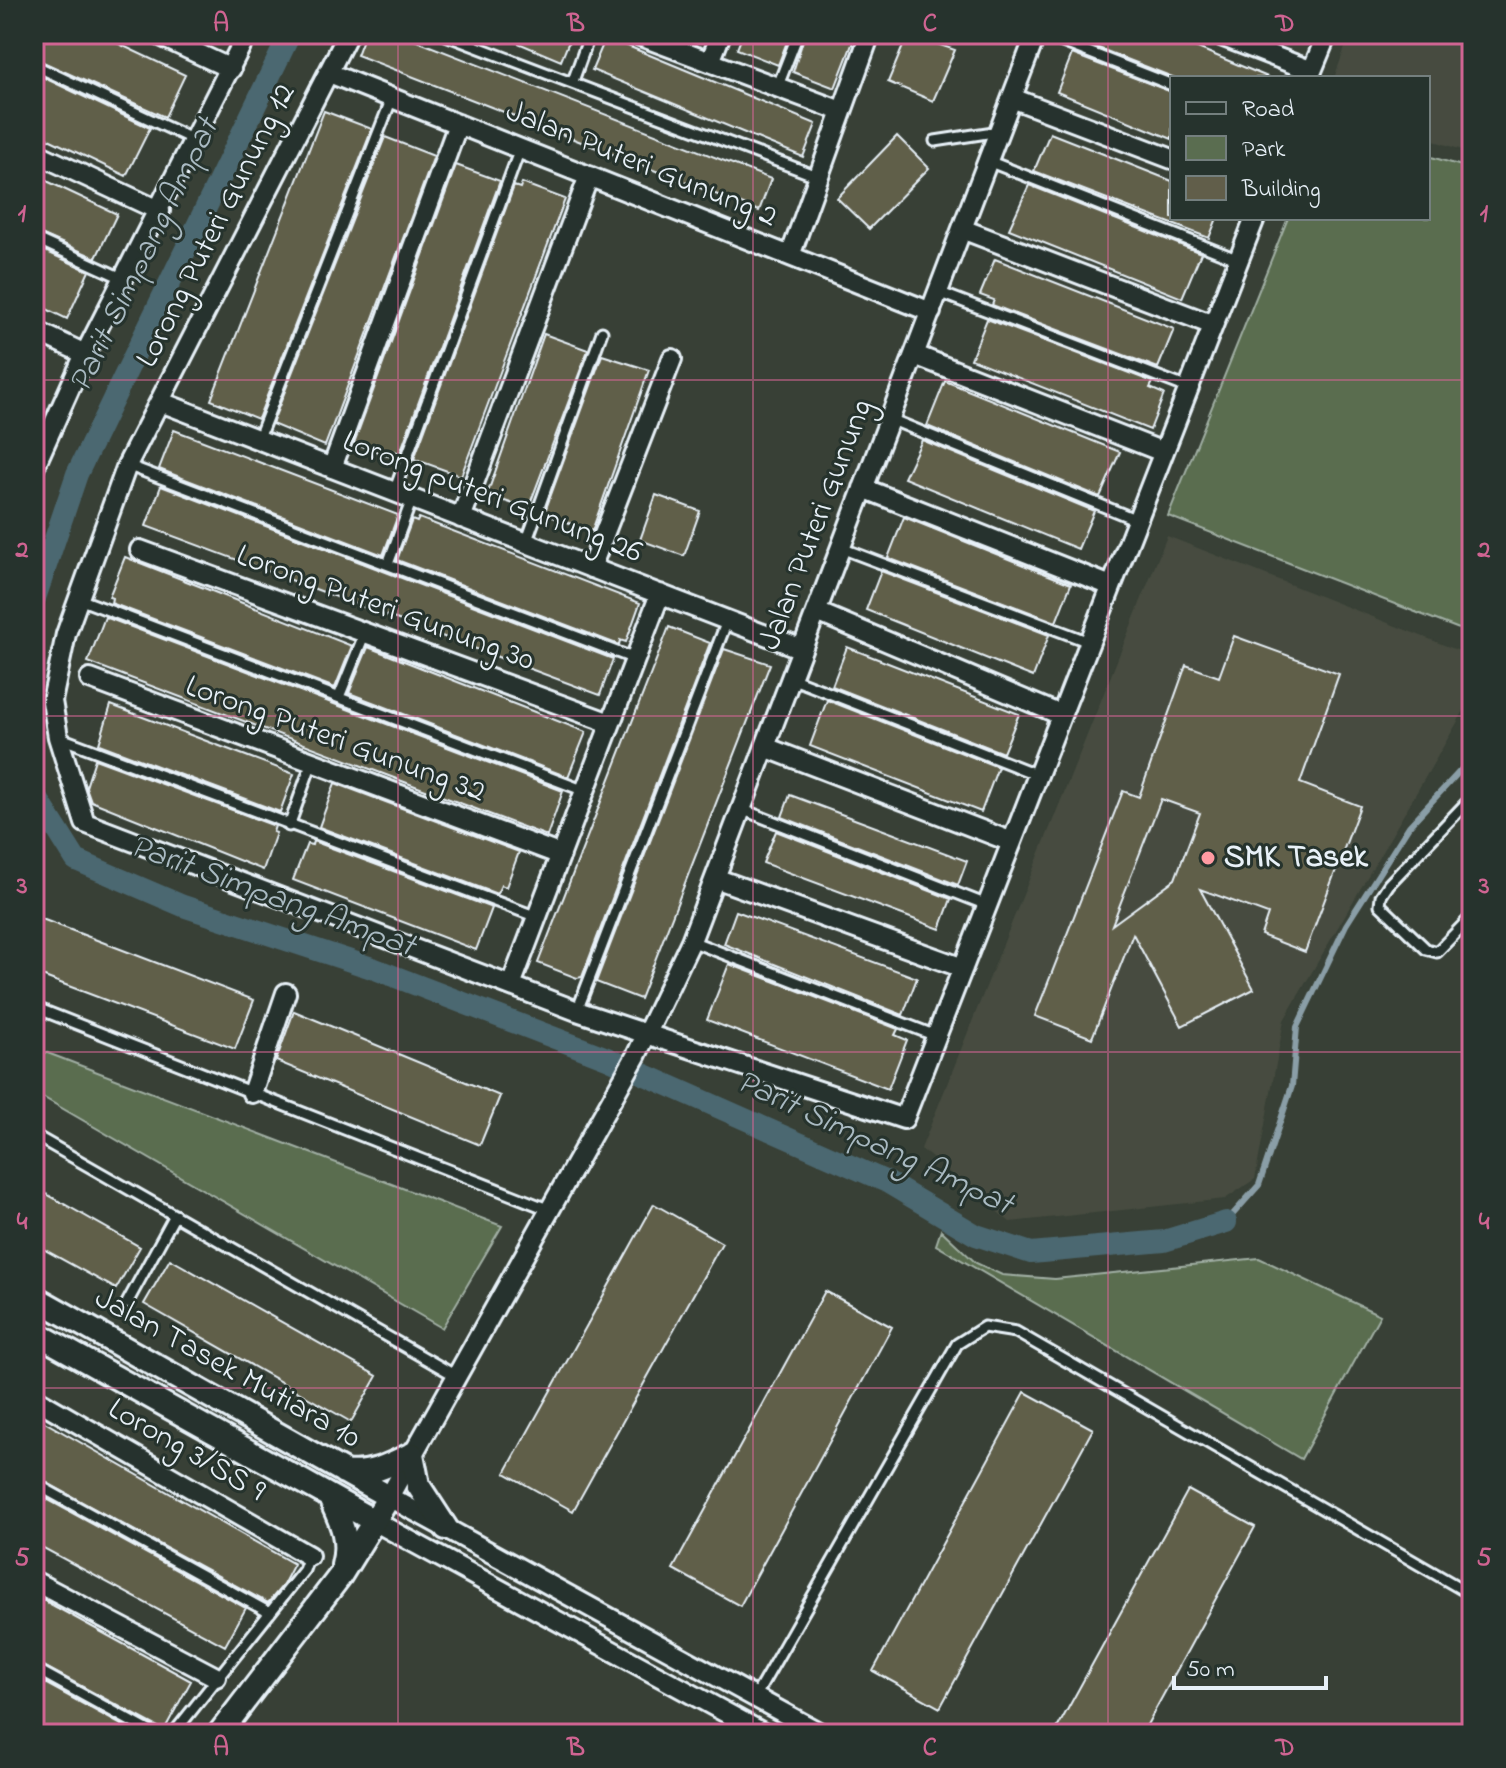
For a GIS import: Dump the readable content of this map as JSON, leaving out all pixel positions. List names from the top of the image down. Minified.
{"streets":{"street":["Jalan Puteri Gunung 2","Lorong Puteri Gunung 12","Lorong puteri Gunung 26","Jalan Puteri Gunung","Lorong Puteri Gunung 30","Lorong Puteri Gunung 32","Jalan Tasek Mutiara 10","Lorong 3/SS 9"]},"crossings":[["Jalan Puteri Gunung 2","Lorong Puteri Gunung 12"],["Jalan Puteri Gunung 2","Jalan Puteri Gunung"],["Lorong Puteri Gunung 12","Lorong puteri Gunung 26"],["Lorong Puteri Gunung 12","Jalan Puteri Gunung"],["Lorong puteri Gunung 26","Jalan Puteri Gunung"],["Jalan Puteri Gunung","Jalan Tasek Mutiara 10"]],"water":["Parit Simpang Ampat"],"places":["SMK Tasek"],"legend":["Road","Park","Building"],"scale_bar":"50 m","grid":{"columns":["A","B","C","D"],"rows":["1","2","3","4","5"]}}
